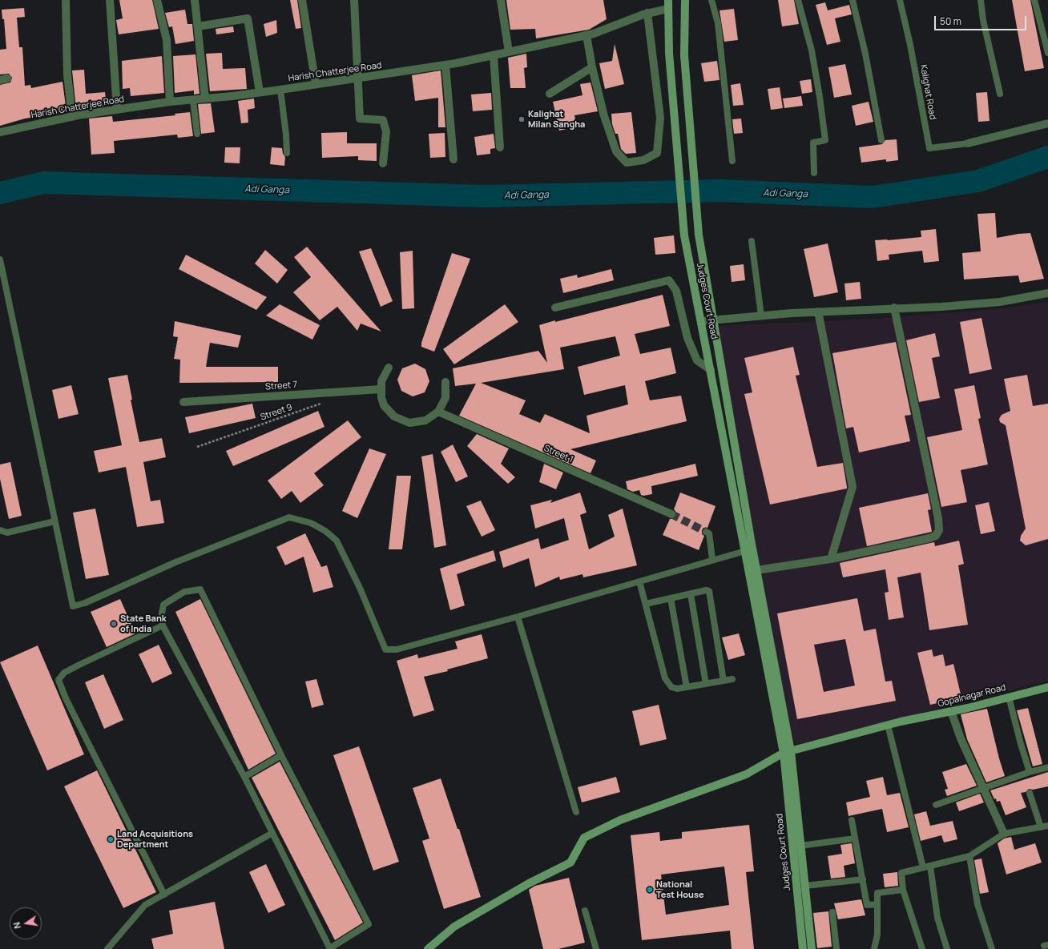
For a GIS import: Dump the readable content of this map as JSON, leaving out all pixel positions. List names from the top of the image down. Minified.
{"streets":{"main road":["Judges Court Road","Gopalnagar Road"],"street":["Harish Chatterjee Road","Street 7","Street 1"],"lane":["Kalighat Road"],"path":["Street 9"]},"crossings":[["Harish Chatterjee Road","Judges Court Road"],["Judges Court Road","Gopalnagar Road"]],"water":["Adi Ganga"],"places":["Kalighat Milan Sangha","State Bank of India","Land Acquisitions Department","National Test House"],"scale_bar":"50 m","north":"left"}
